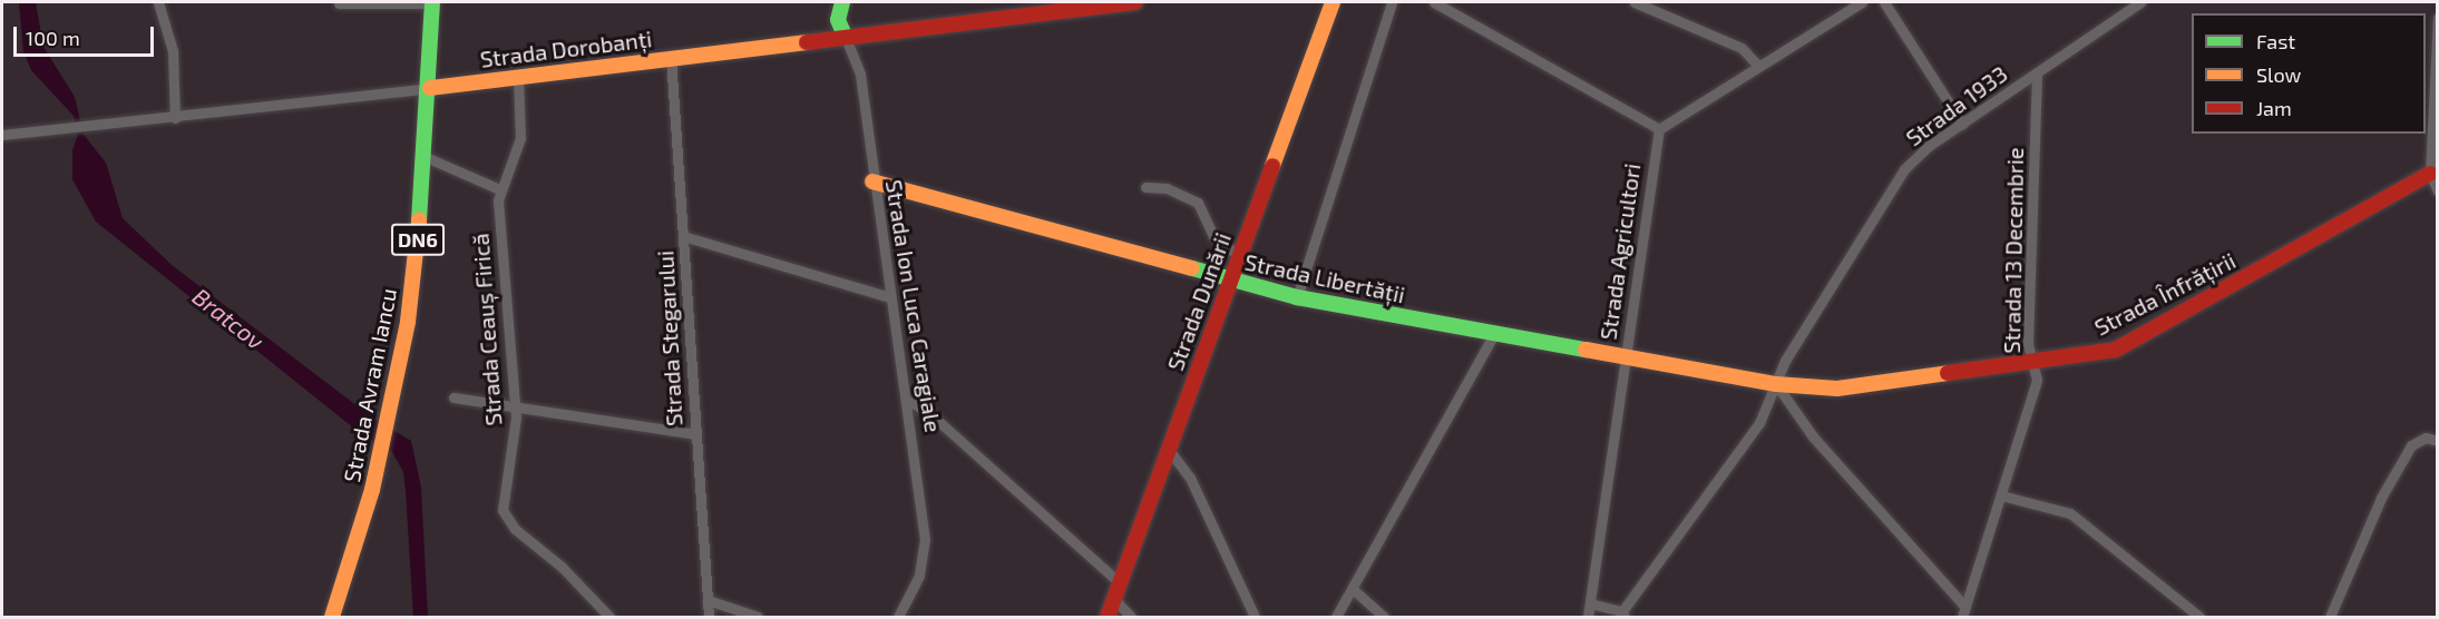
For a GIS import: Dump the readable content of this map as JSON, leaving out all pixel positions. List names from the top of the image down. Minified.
{"streets":{"main road":["Strada Dorobanți","DN6","Strada Libertății","Strada Înfrățirii","Strada Dunării","Strada Ion Luca Caragiale","Strada Avram Iancu"],"street":["Strada 1933","Strada 13 Decembrie","Strada Agricultori","Strada Ceauș Firică","Strada Stegarului"]},"crossings":[["Strada Dorobanți","DN6"],["Strada Dorobanți","Strada Ion Luca Caragiale"],["Strada Dorobanți","Strada Ceauș Firică"],["Strada Dorobanți","Strada Stegarului"],["Strada Dorobanți","Strada Avram Iancu"],["Strada 1933","Strada 13 Decembrie"],["Strada 1933","Strada Libertății"],["Strada 1933","Strada Înfrățirii"],["DN6","Strada Avram Iancu"],["Strada 13 Decembrie","Strada Înfrățirii"],["Strada Agricultori","Strada Libertății"],["Strada Libertății","Strada Înfrățirii"],["Strada Libertății","Strada Dunării"],["Strada Libertății","Strada Ion Luca Caragiale"]],"water":["Bratcov"],"legend":["Fast","Slow","Jam"],"scale_bar":"100 m"}
